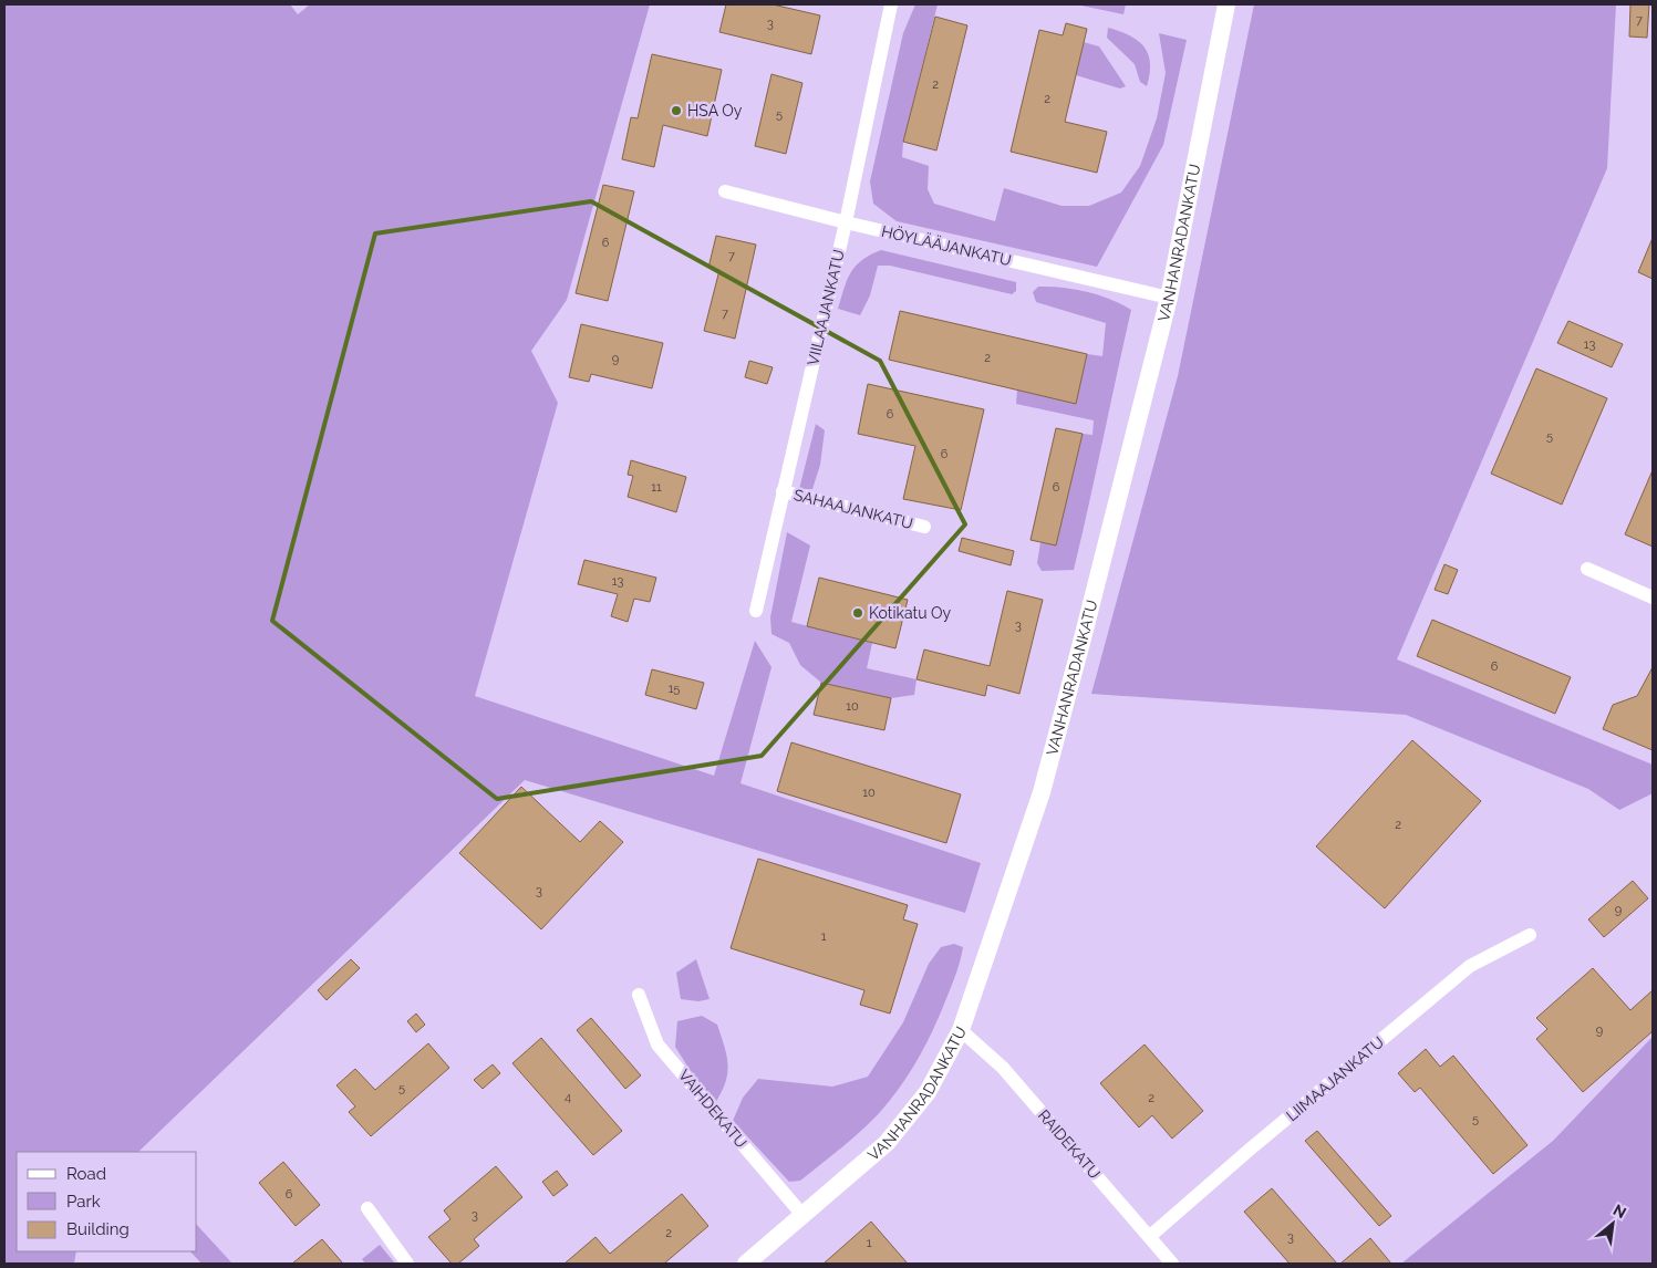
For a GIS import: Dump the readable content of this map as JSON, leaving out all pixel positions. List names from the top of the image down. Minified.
{"streets":{"street":["VANHANRADANKATU","HÖYLÄÄJANKATU","VIILAAJANKATU","SAHAAJANKATU","LIIMAAJANKATU","VAIHDEKATU","RAIDEKATU"]},"crossings":[["VANHANRADANKATU","HÖYLÄÄJANKATU"],["VANHANRADANKATU","VAIHDEKATU"],["VANHANRADANKATU","RAIDEKATU"],["HÖYLÄÄJANKATU","VIILAAJANKATU"],["VIILAAJANKATU","SAHAAJANKATU"],["LIIMAAJANKATU","RAIDEKATU"]],"places":["HSA Oy","Kotikatu Oy"],"house_numbers":["7","3","2","2","5","6","7","7","13","2","9","6","5","6","11","6","13","3","6","15","10","10","2","3","9","1","9","5","4","2","5","6","3","2","3","1"],"legend":["Road","Park","Building"],"north":"top right"}
